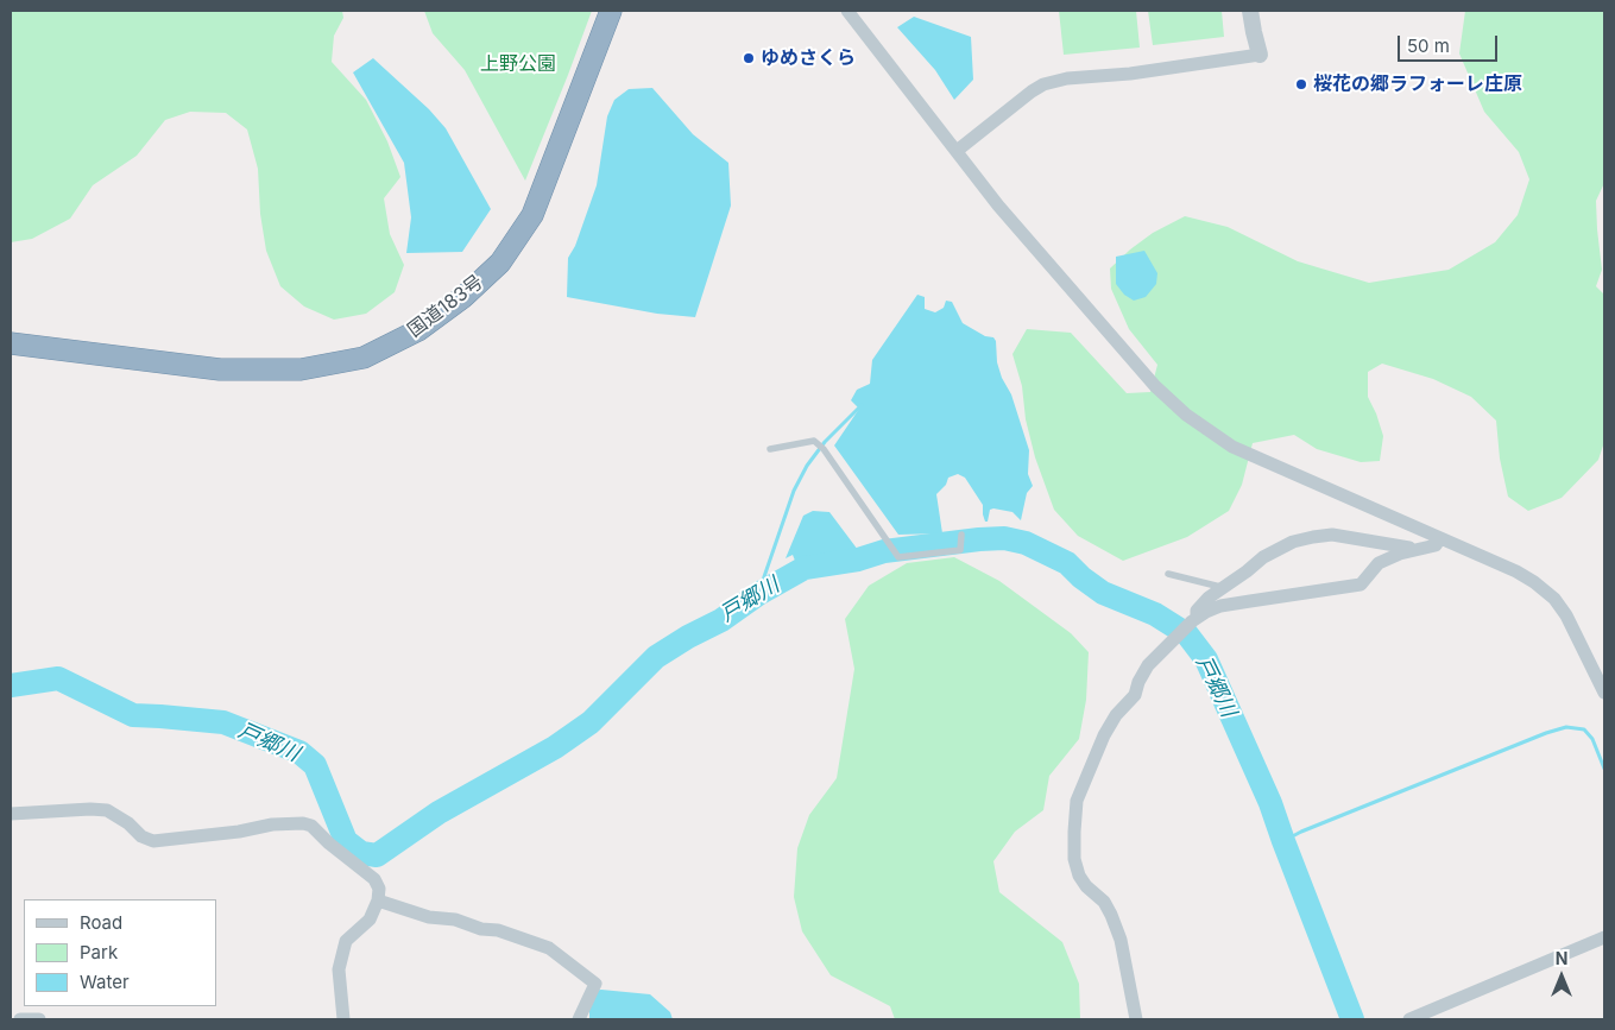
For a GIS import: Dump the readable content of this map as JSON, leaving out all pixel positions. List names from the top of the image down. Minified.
{"streets":{"highway":["国道183号"]},"water":["戸郷川"],"parks":["上野公園"],"places":["ゆめさくら","桜花の郷ラフォーレ庄原"],"legend":["Road","Park","Water"],"scale_bar":"50 m","north":"top"}
